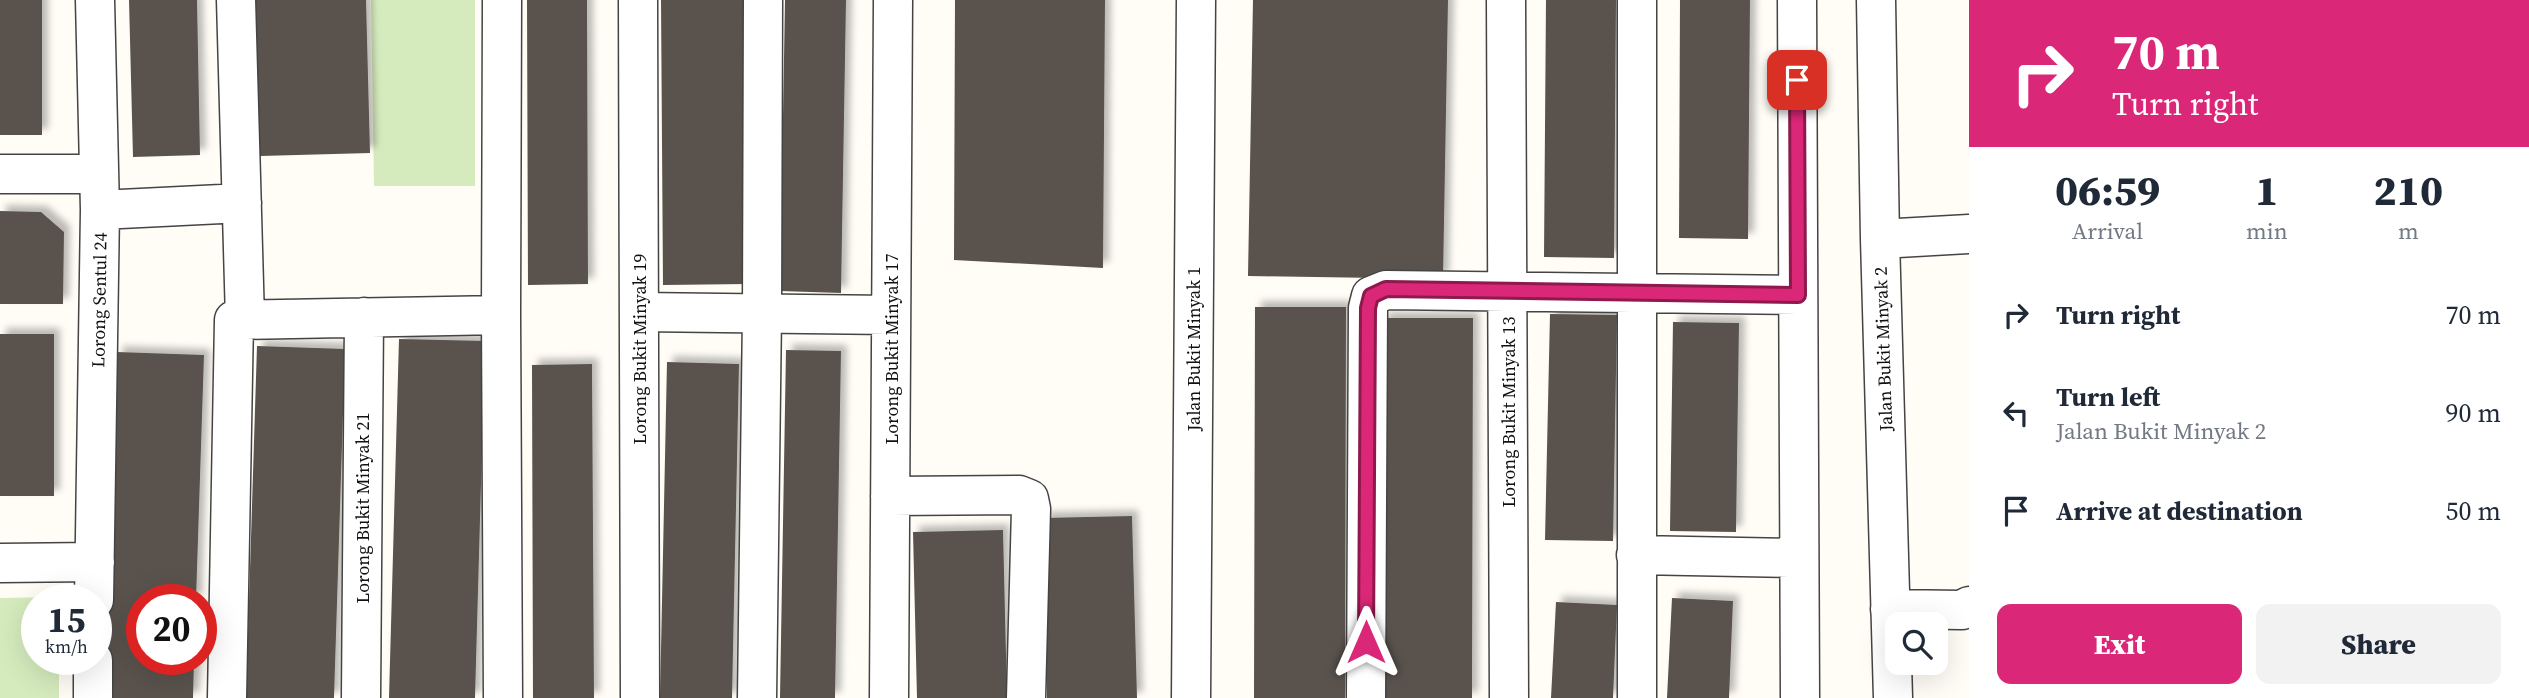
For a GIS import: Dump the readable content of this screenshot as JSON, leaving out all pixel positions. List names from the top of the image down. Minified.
{"streets":{"street":["Lorong Sentul 24","Lorong Bukit Minyak 19","Lorong Bukit Minyak 17","Jalan Bukit Minyak 1","Jalan Bukit Minyak 2","Lorong Bukit Minyak 13","Lorong Bukit Minyak 21"]},"page":{"turn":["70 m","Turn right"],"eta":["06:59","Arrival","1","min","210","m"],"list":[{"name":"Turn right","value":"70 m"},{"name":"Turn left","note":"Jalan Bukit Minyak 2","value":"90 m"},{"name":"Arrive at destination","value":"50 m"}],"speed":"15 km/h","limit":"20","buttons":["Exit","Share"]}}
